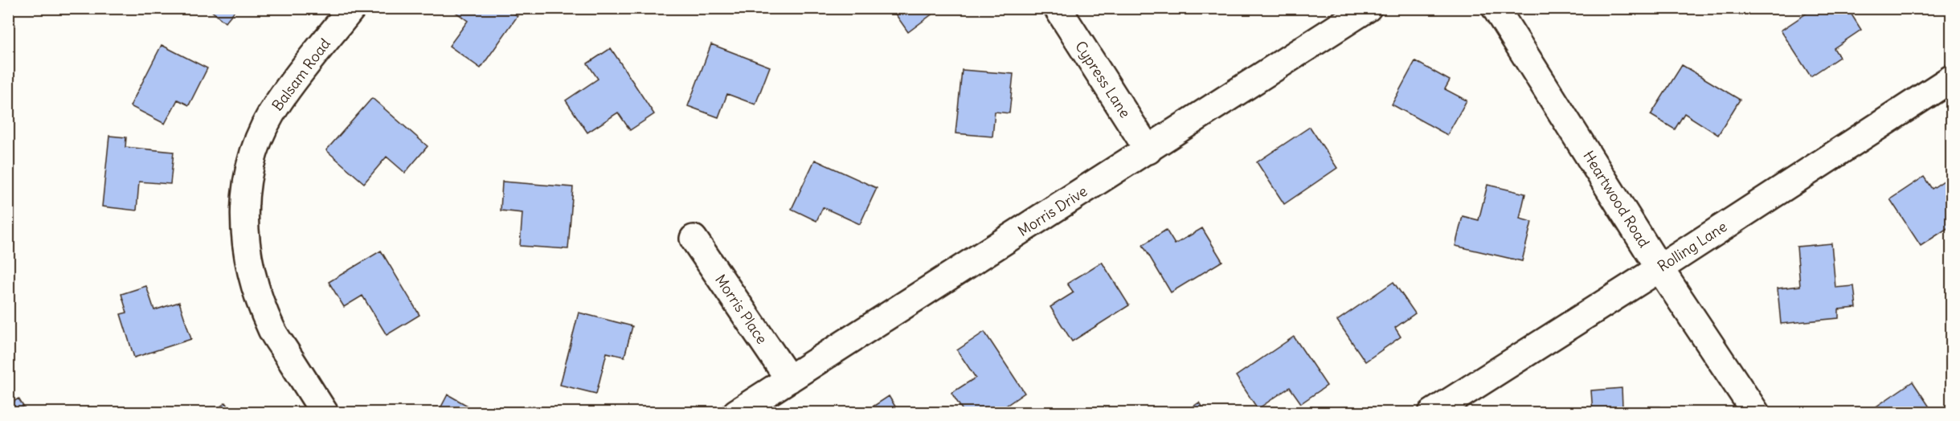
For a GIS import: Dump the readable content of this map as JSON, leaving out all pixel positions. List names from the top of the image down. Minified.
{"streets":{"street":["Balsam Road","Cypress Lane","Heartwood Road","Morris Drive","Rolling Lane","Morris Place"]},"crossings":[["Cypress Lane","Morris Drive"],["Heartwood Road","Rolling Lane"],["Morris Drive","Morris Place"]]}
